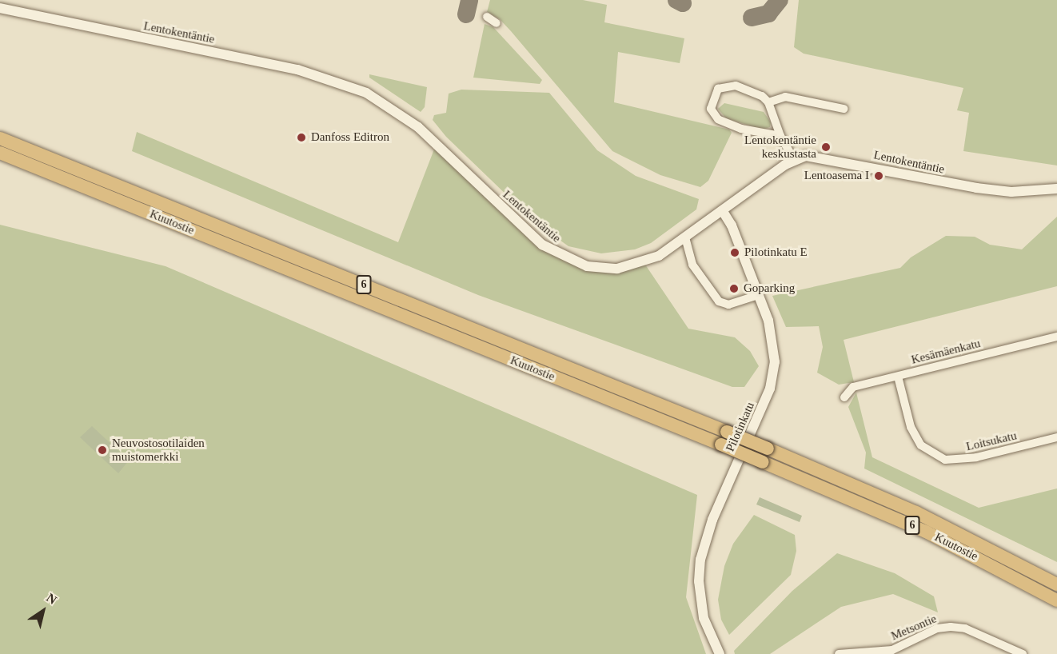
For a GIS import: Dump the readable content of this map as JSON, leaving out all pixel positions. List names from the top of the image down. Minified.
{"streets":{"highway":["Kuutostie","6"],"street":["Lentokentäntie","Kesämäenkatu","Pilotinkatu","Loitsukatu","Metsontie"]},"crossings":[["Lentokentäntie","Pilotinkatu"],["Kesämäenkatu","Loitsukatu"]],"places":["Danfoss Editron","Lentokentäntie keskustasta","Lentoasema I","Pilotinkatu E","Goparking","Neuvostosotilaiden muistomerkki"],"north":"top right"}
